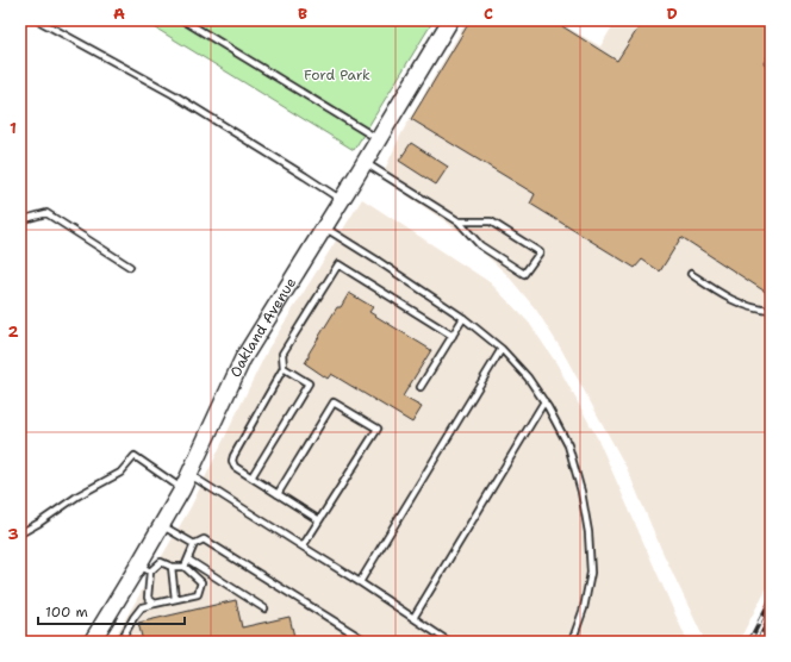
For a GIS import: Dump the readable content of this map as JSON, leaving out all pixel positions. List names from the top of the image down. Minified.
{"streets":{"street":["Oakland Avenue"]},"parks":["Ford Park"],"scale_bar":"100 m","grid":{"columns":["A","B","C","D"],"rows":["1","2","3"]}}
